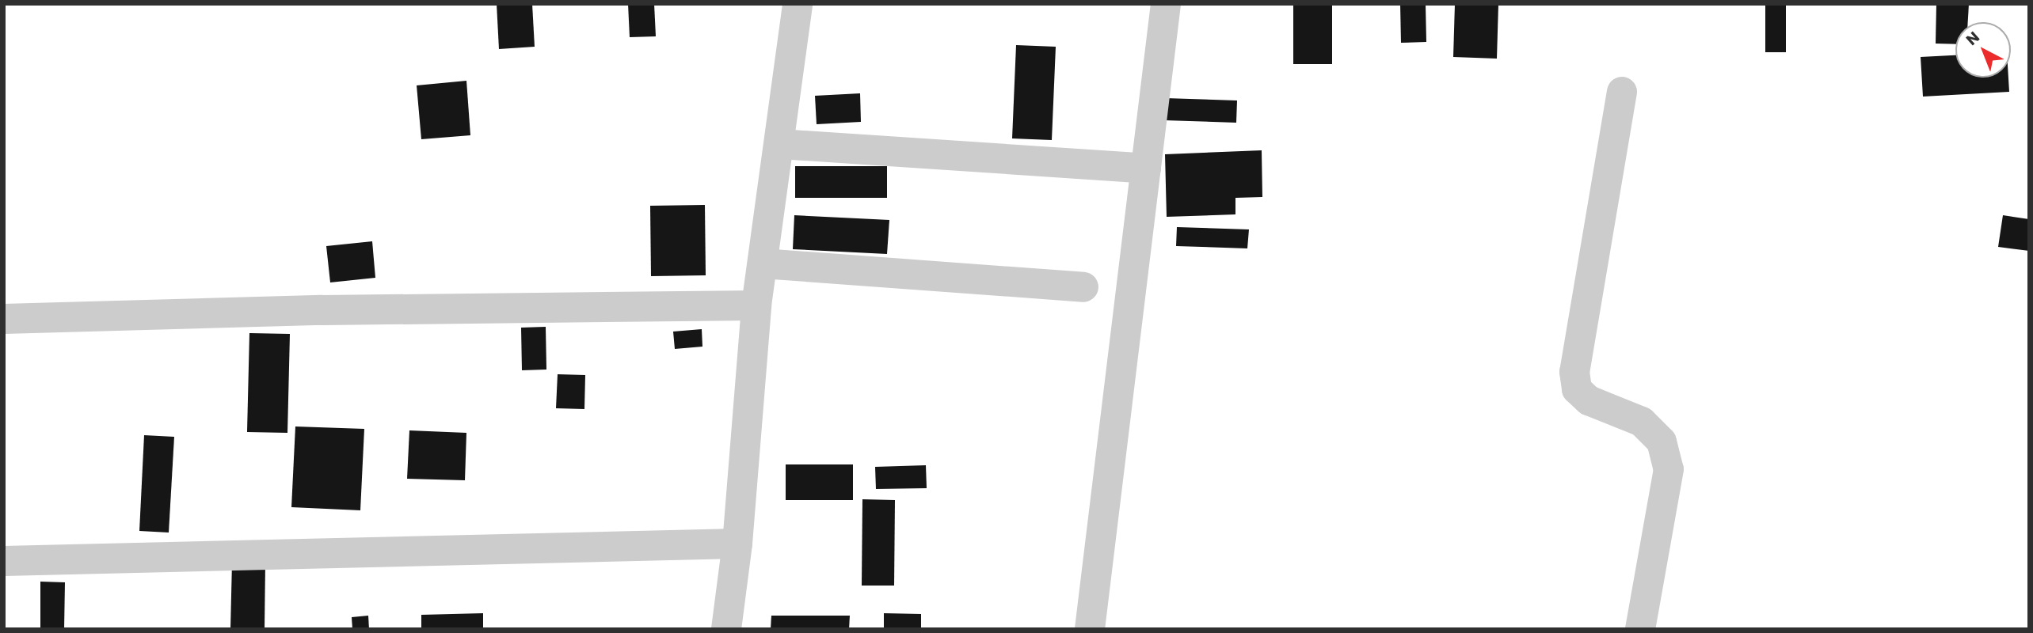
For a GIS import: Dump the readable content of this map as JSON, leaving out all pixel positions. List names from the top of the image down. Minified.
{"north":"top left"}
